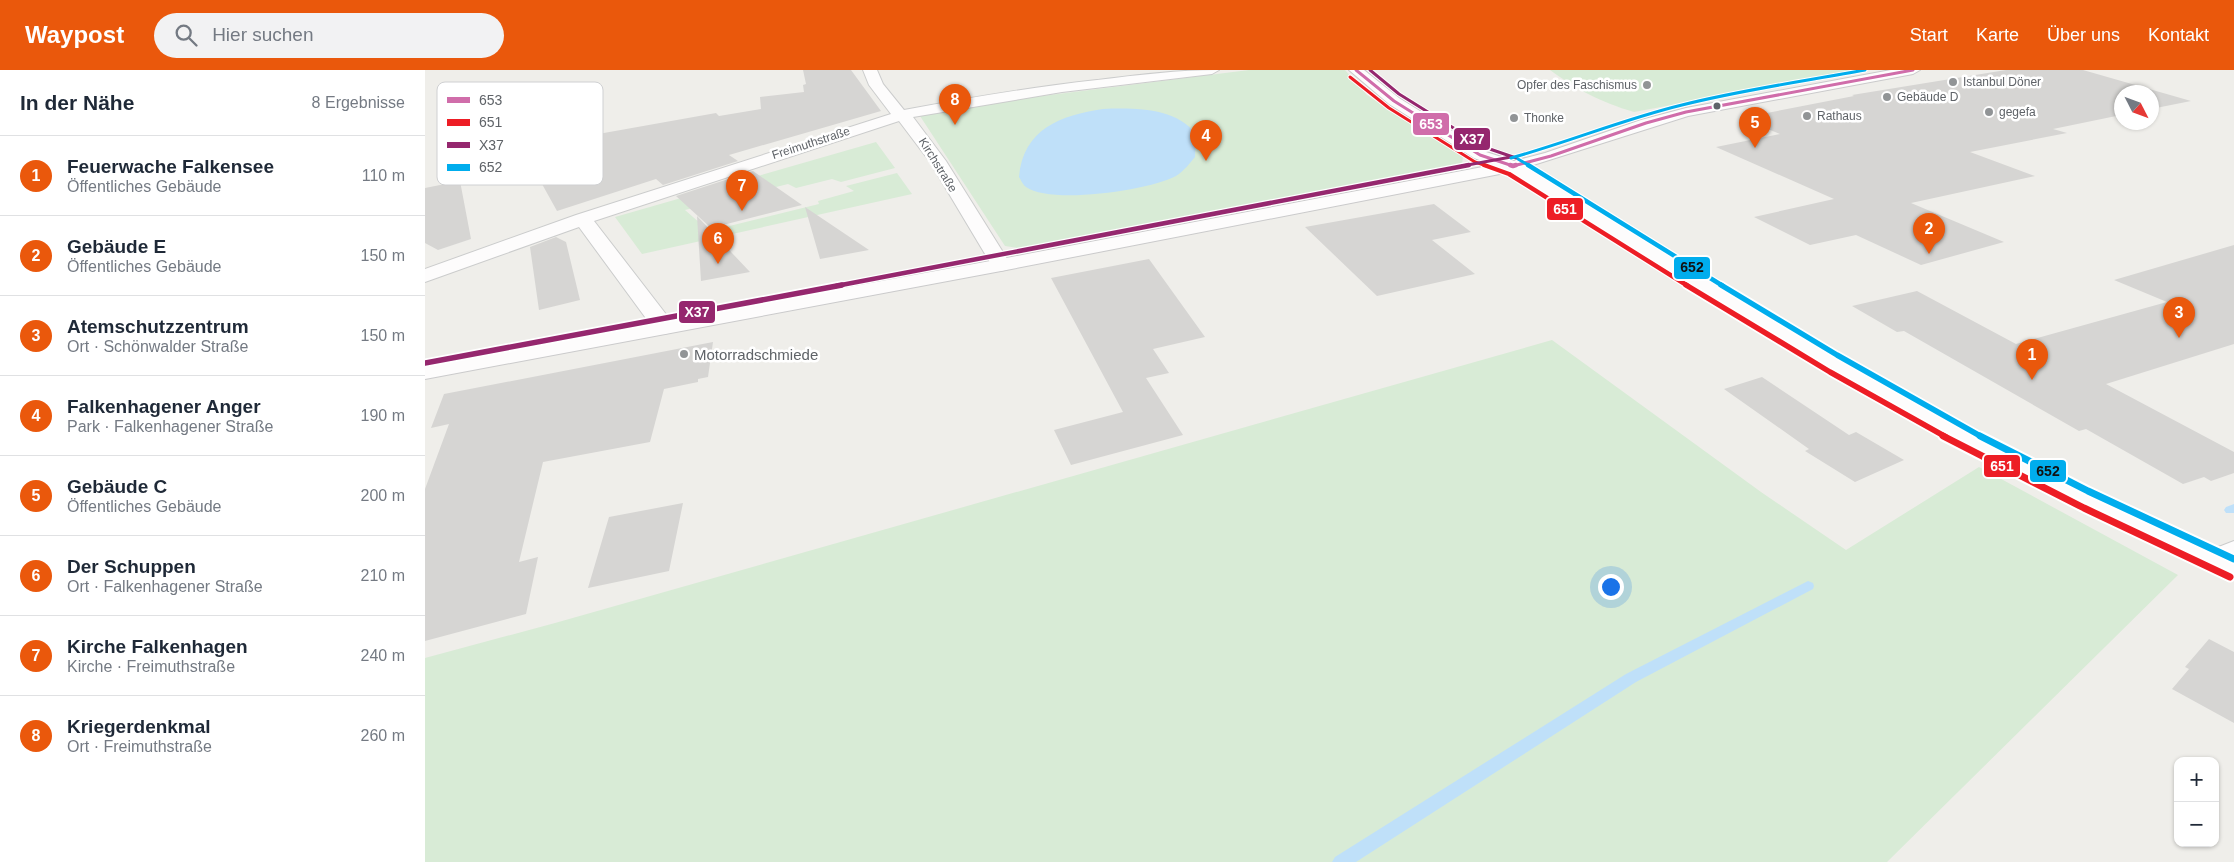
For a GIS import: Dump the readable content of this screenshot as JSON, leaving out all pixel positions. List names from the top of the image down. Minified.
{"streets":{"street":["Freimuthstraße","Kirchstraße"]},"crossings":[["Freimuthstraße","Kirchstraße"]],"places":["Istanbul Döner","Opfer des Faschismus","Gebäude D","gegefa","Rathaus","Thonke","Motorradschmiede"],"lines":["transit line 653","transit line X37","transit line 652","transit line 651"],"legend":["653","651","X37","652"],"north":"bottom right","page":{"header":"Waypost","search":"Hier suchen","nav":["Start","Karte","Über uns","Kontakt"],"heading":["In der Nähe","8 Ergebnisse"],"pins":["8","5","4","7","2","6","3","1"],"list":[{"mark":"1","name":"Feuerwache Falkensee","note":"Öffentliches Gebäude","value":"110 m"},{"mark":"2","name":"Gebäude E","note":"Öffentliches Gebäude","value":"150 m"},{"mark":"3","name":"Atemschutzzentrum","note":"Ort · Schönwalder Straße","value":"150 m"},{"mark":"4","name":"Falkenhagener Anger","note":"Park · Falkenhagener Straße","value":"190 m"},{"mark":"5","name":"Gebäude C","note":"Öffentliches Gebäude","value":"200 m"},{"mark":"6","name":"Der Schuppen","note":"Ort · Falkenhagener Straße","value":"210 m"},{"mark":"7","name":"Kirche Falkenhagen","note":"Kirche · Freimuthstraße","value":"240 m"},{"mark":"8","name":"Kriegerdenkmal","note":"Ort · Freimuthstraße","value":"260 m"}],"map_buttons":["+","−"]}}
